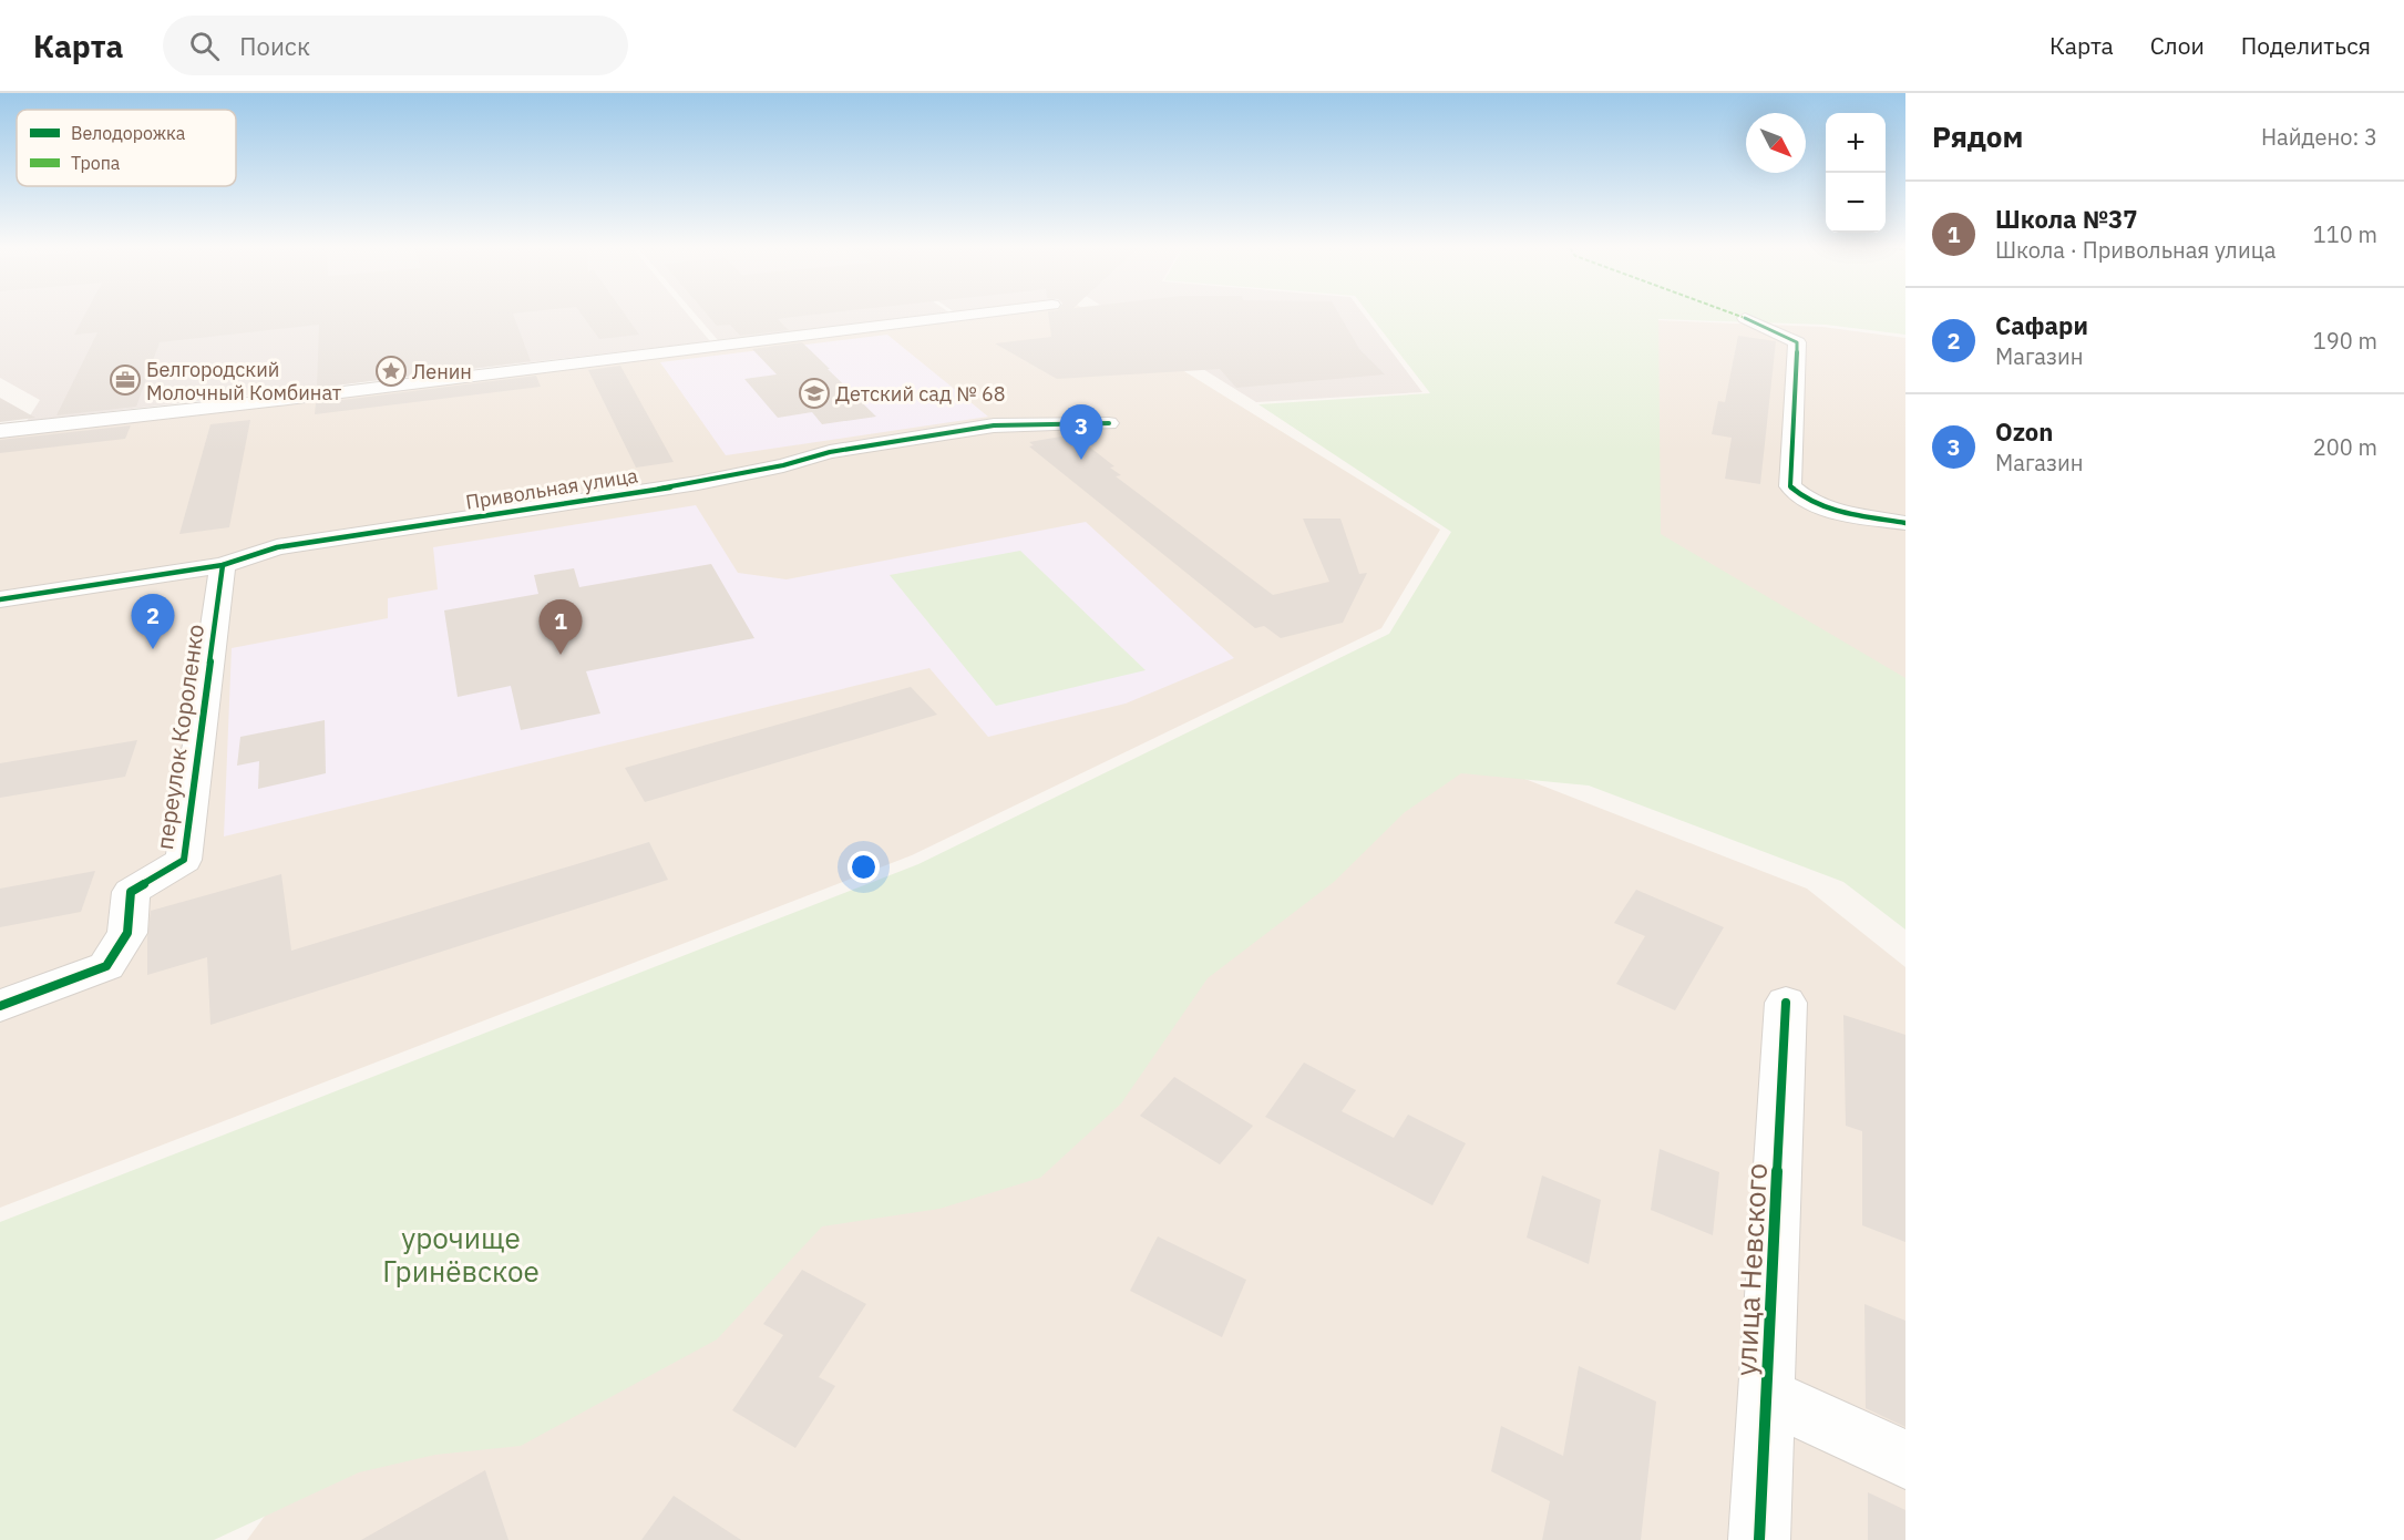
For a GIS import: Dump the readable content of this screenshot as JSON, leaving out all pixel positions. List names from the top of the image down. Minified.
{"streets":{"street":["Привольная улица","переулок Короленко","улица Невского"]},"crossings":[["Привольная улица","переулок Короленко"]],"parks":["урочище Гринёвское"],"places":{"place":["Ленин"],"office":["Белгородский Молочный Комбинат"],"school or university":["Детский сад № 68"]},"legend":["Велодорожка","Тропа"],"north":"bottom right","page":{"header":"Карта","search":"Поиск","nav":["Карта","Слои","Поделиться"],"heading":["Рядом","Найдено: 3"],"map_buttons":["+","−"],"list":[{"mark":"1","name":"Школа №37","note":"Школа · Привольная улица","value":"110 m"},{"mark":"2","name":"Сафари","note":"Магазин","value":"190 m"},{"mark":"3","name":"Ozon","note":"Магазин","value":"200 m"}],"pins":["3","2","1"]}}
